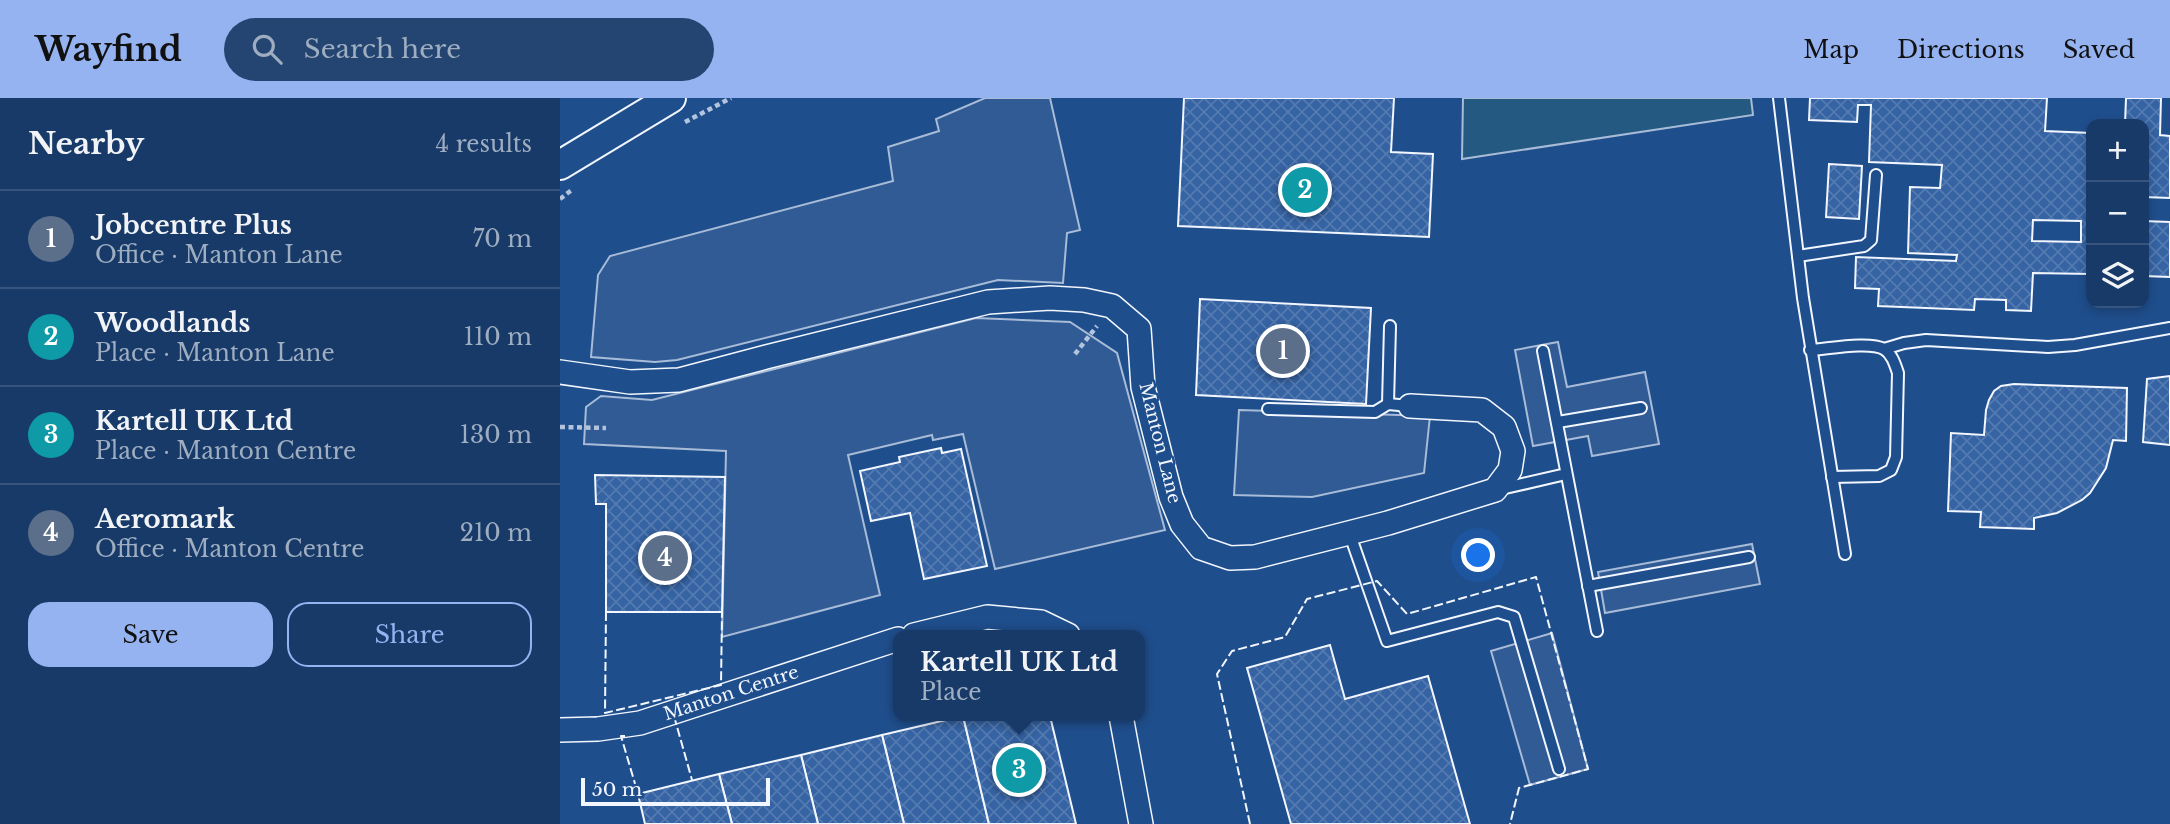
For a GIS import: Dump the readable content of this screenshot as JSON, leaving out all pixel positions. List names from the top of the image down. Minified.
{"streets":{"street":["Manton Lane","Manton Centre"]},"scale_bar":"50 m","page":{"header":"Wayfind","search":"Search here","nav":["Map","Directions","Saved"],"heading":["Nearby","4 results"],"map_buttons":["+","−"],"pins":["2","1","4","3"],"list":[{"mark":"1","name":"Jobcentre Plus","note":"Office · Manton Lane","value":"70 m"},{"mark":"2","name":"Woodlands","note":"Place · Manton Lane","value":"110 m"},{"mark":"3","name":"Kartell UK Ltd","note":"Place · Manton Centre","value":"130 m"},{"mark":"4","name":"Aeromark","note":"Office · Manton Centre","value":"210 m"}],"buttons":["Save","Share"],"popup":["Kartell UK Ltd","Place"],"scale":"50 m"}}
